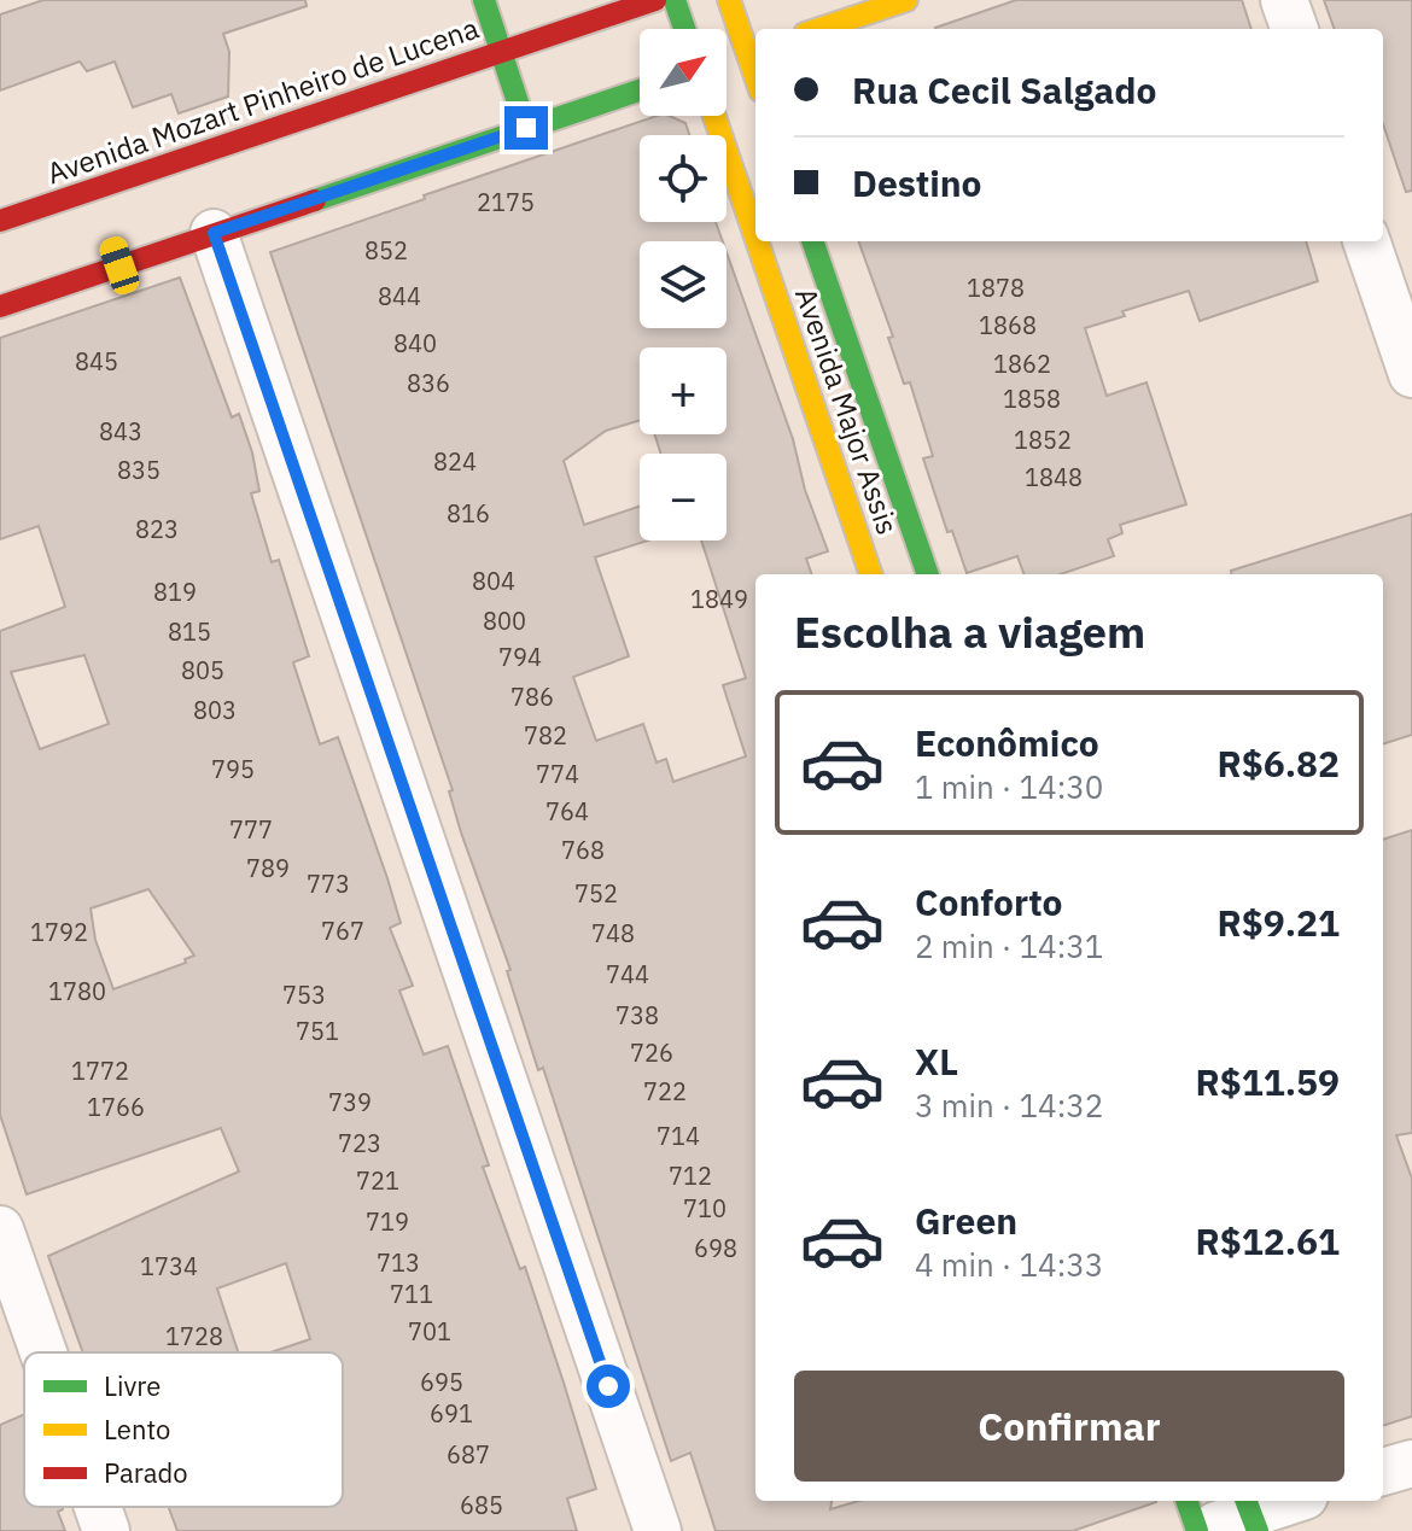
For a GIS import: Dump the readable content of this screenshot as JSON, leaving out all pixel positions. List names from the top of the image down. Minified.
{"streets":{"main road":["Avenida Mozart Pinheiro de Lucena","Avenida Major Assis"]},"house_numbers":["2175","852","1878","844","1868","840","845","1862","836","1858","843","1852","824","835","1848","816","823","804","819","1849","800","815","794","805","786","803","782","795","774","764","777","768","789","773","752","767","1792","748","744","1780","753","738","751","726","1772","722","739","1766","714","723","712","721","710","719","698","713","1734","711","701","1728","695","691","687","685"],"legend":["Livre","Lento","Parado"],"north":"top right","page":{"map_buttons":["+","−"],"banner":["Rua Cecil Salgado","Destino"],"heading":"Escolha a viagem","list":[{"name":"Econômico","note":"1 min · 14:30","value":"R$6.82"},{"name":"Conforto","note":"2 min · 14:31","value":"R$9.21"},{"name":"XL","note":"3 min · 14:32","value":"R$11.59"},{"name":"Green","note":"4 min · 14:33","value":"R$12.61"}],"buttons":"Confirmar"}}
